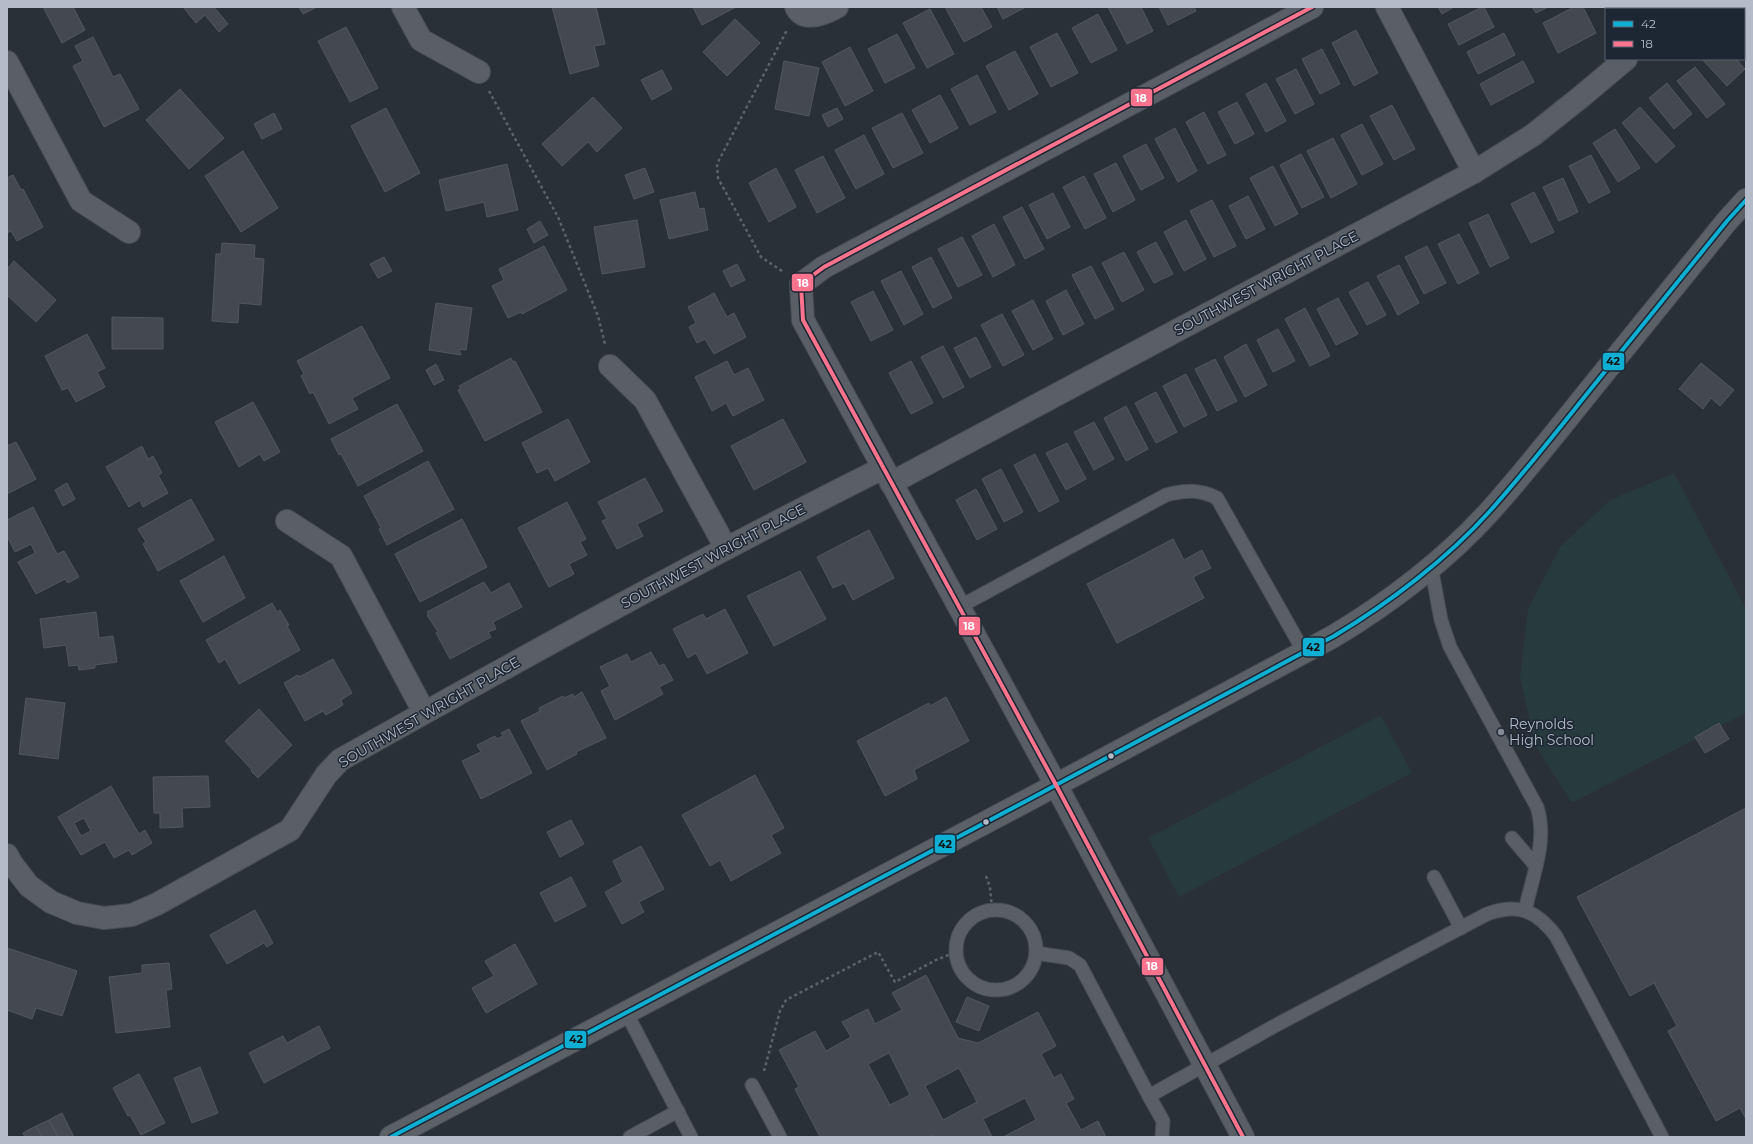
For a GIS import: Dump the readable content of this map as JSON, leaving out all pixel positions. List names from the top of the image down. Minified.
{"streets":{"street":["SOUTHWEST WRIGHT PLACE"]},"places":["Reynolds High School"],"lines":["transit line 18","transit line 42"],"legend":["42","18"]}
